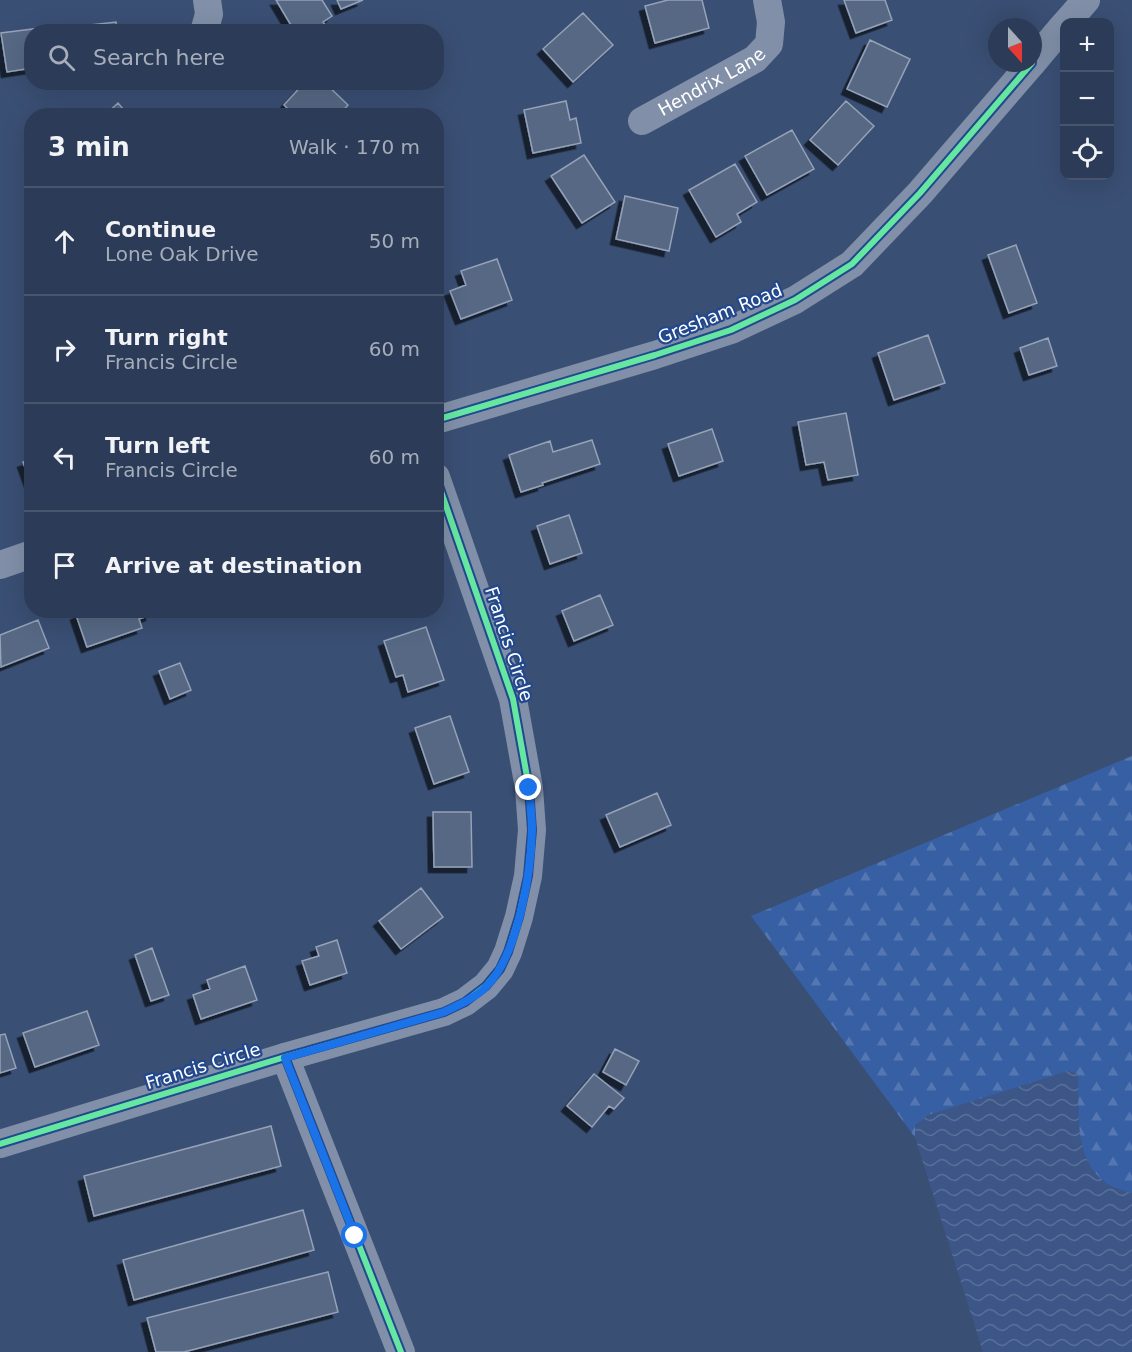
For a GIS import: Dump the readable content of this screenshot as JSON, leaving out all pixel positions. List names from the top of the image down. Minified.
{"streets":{"street":["Hendrix Lane","Gresham Road","Francis Circle"]},"north":"bottom","page":{"map_buttons":["+","−"],"search":"Search here","heading":["3 min","Walk · 170 m"],"list":[["Continue","Lone Oak Drive","50 m"],["Turn right","Francis Circle","60 m"],["Turn left","Francis Circle","60 m"],"Arrive at destination"]}}
